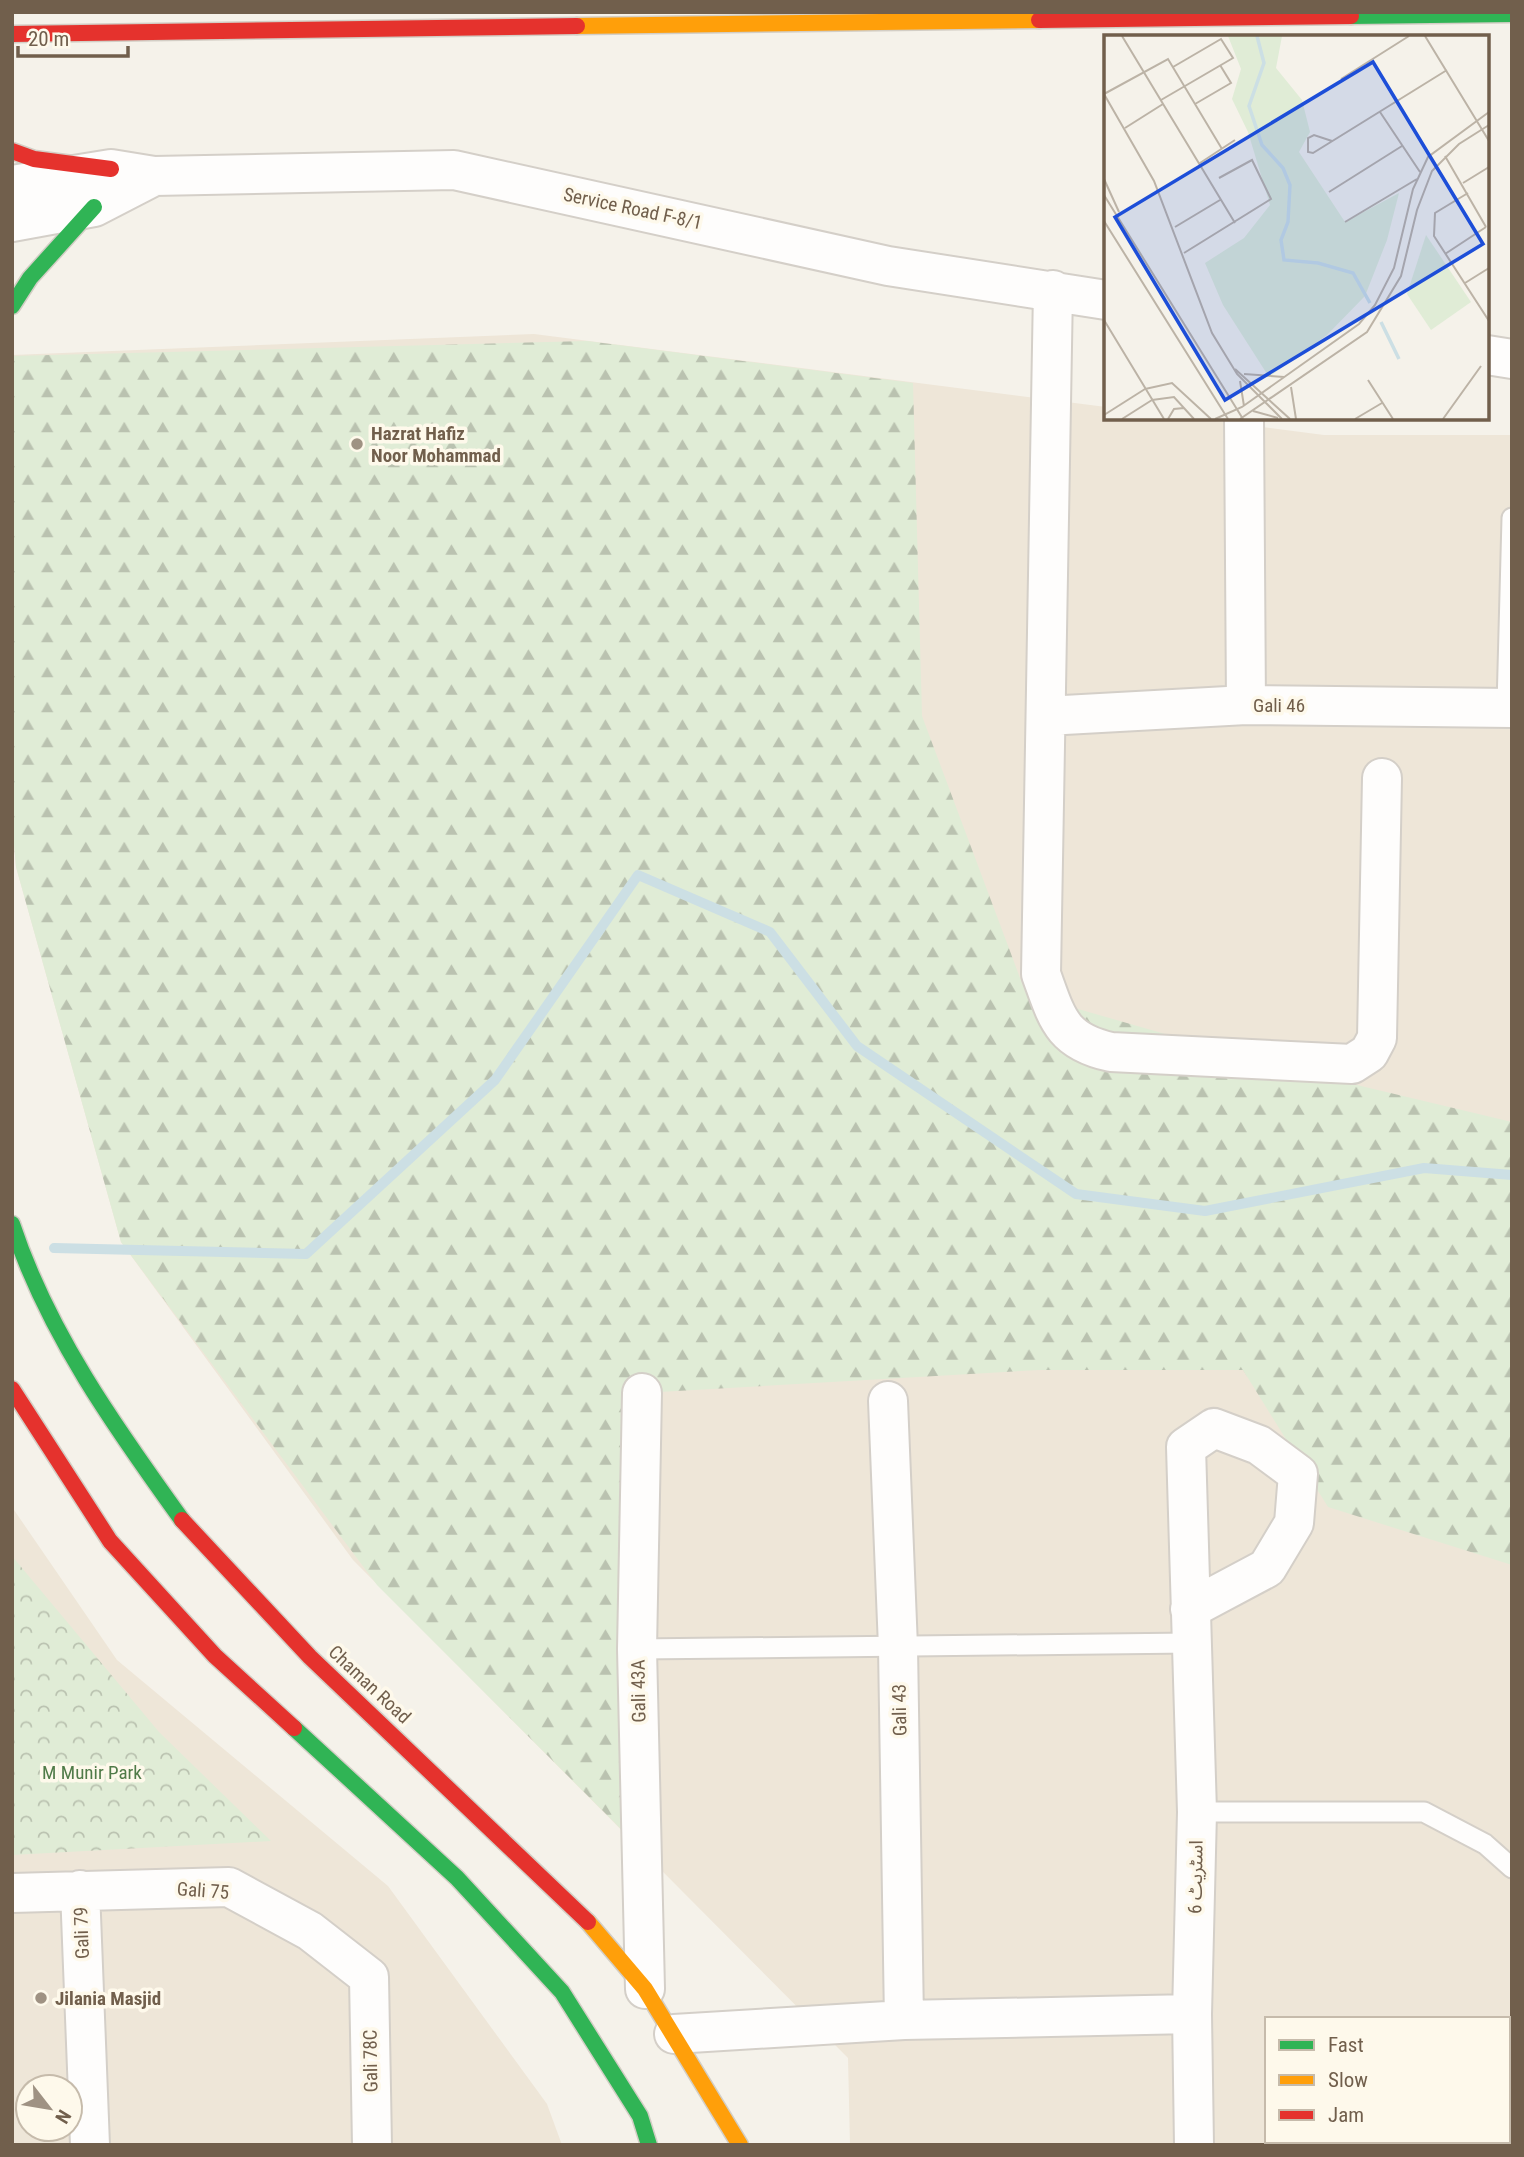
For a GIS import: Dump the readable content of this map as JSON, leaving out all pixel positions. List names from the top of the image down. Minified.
{"streets":{"street":["Service Road F-8/1","Gali 46","Chaman Road","Gali 43A","Gali 43","اسٹریٹ 6","Gali 75","Gali 79","Gali 78C"]},"crossings":[["Chaman Road","Gali 43A"],["Gali 75","Gali 79"],["Gali 75","Gali 78C"]],"parks":["M Munir Park"],"places":["Hazrat Hafiz Noor Mohammad","Jilania Masjid"],"legend":["Fast","Slow","Jam"],"scale_bar":"20 m","north":"bottom right"}
